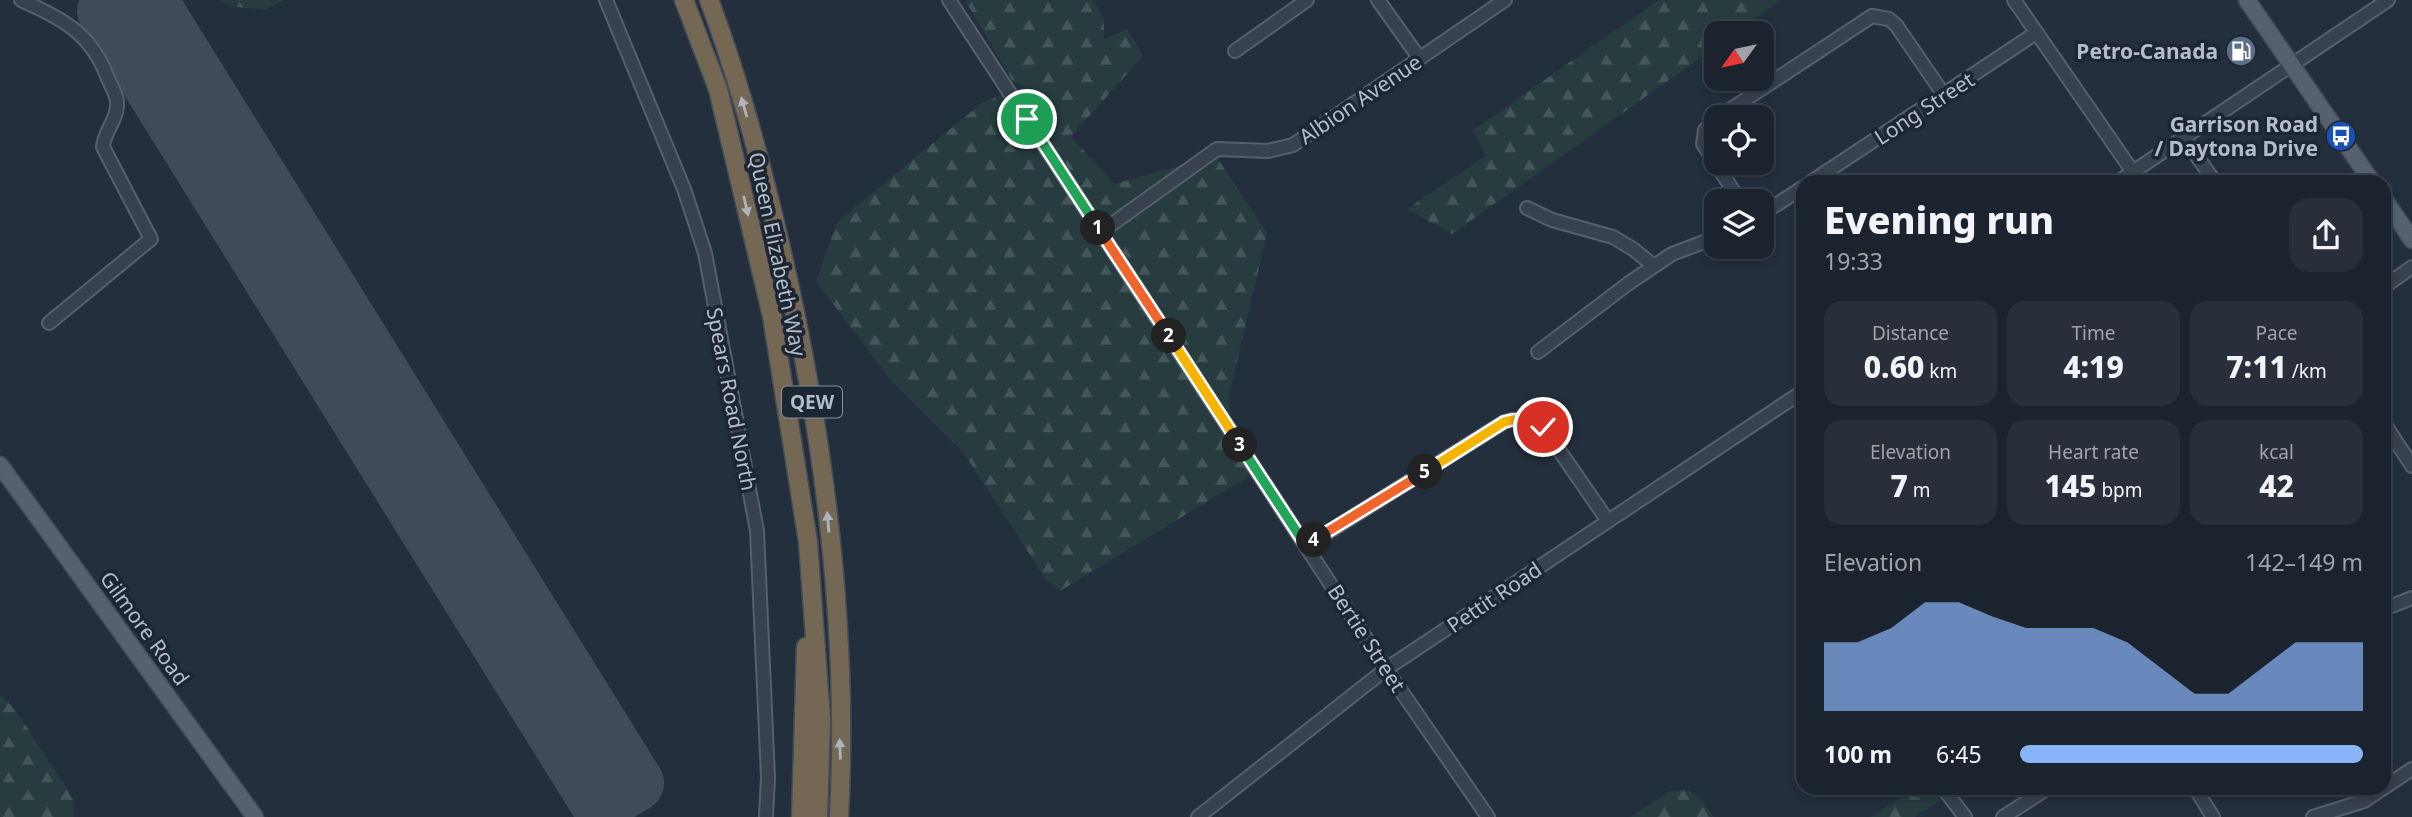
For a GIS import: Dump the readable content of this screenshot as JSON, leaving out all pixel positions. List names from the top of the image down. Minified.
{"streets":{"highway":["Queen Elizabeth Way","QEW"],"main road":["Gilmore Road"],"street":["Albion Avenue","Long Street","Spears Road North","Pettit Road","Bertie Street"]},"crossings":[["Albion Avenue","Bertie Street"],["Pettit Road","Bertie Street"]],"places":{"fuel station":["Petro-Canada"],"bus stop":["Garrison Road / Daytona Drive"]},"north":"bottom left","page":{"heading":["Evening run","19:33"],"pins":["1","2","3","5","4"],"stats":[["Distance","0.60 km"],["Time","4:19"],["Pace","7:11 /km"],["Elevation","7 m"],["Heart rate","145 bpm"],["kcal","42"]],"chart":["Elevation","142–149 m"],"list":[{"name":"100 m","note":"6:45"}]}}
